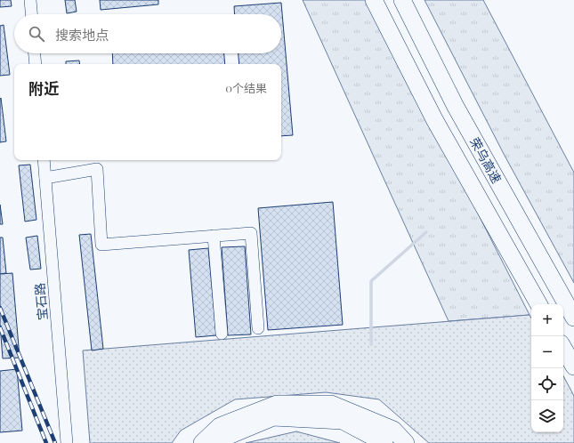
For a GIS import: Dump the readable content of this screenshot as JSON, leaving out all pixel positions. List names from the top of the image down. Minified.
{"streets":{"highway":["荣乌高速"],"street":["宝石路"]},"page":{"search":"搜索地点","heading":["附近","0个结果"],"map_buttons":["+","−"]}}
